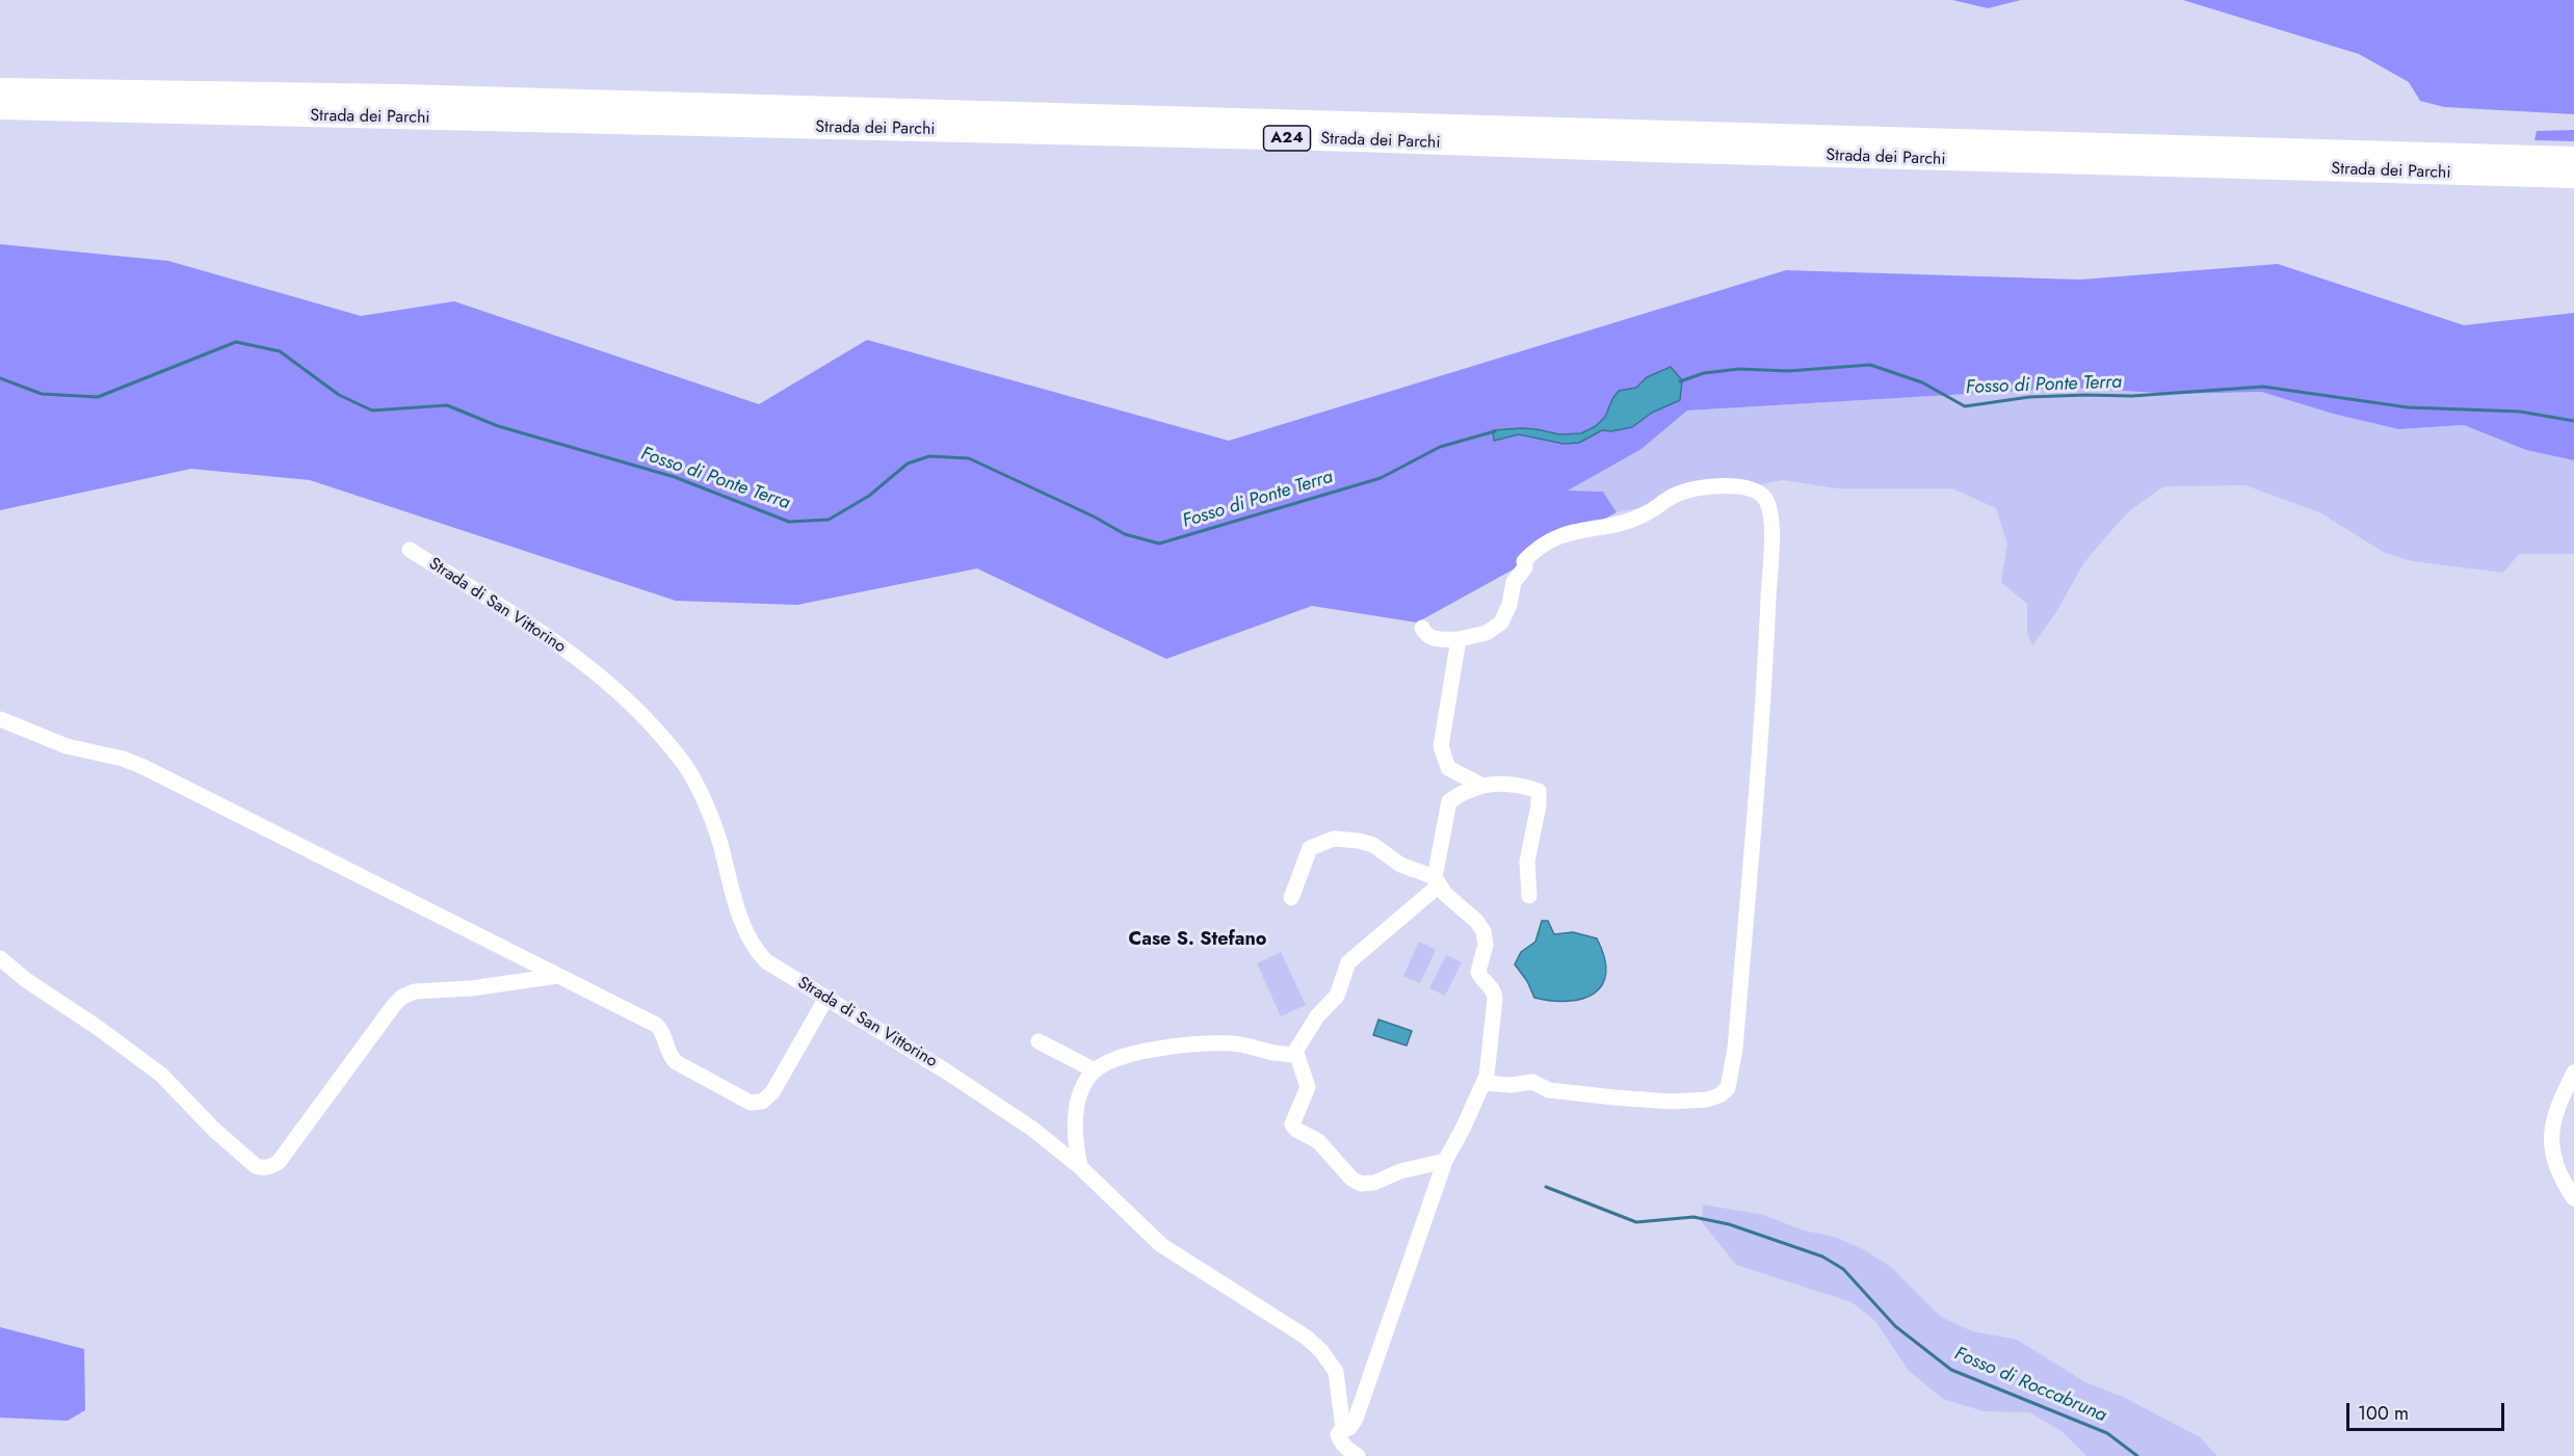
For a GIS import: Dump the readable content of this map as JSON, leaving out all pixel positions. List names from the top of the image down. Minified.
{"streets":{"highway":["Strada dei Parchi","A24"],"street":["Strada di San Vittorino"]},"districts":["Case S. Stefano"],"water":["Fosso di Ponte Terra","Fosso di Roccabruna"],"scale_bar":"100 m"}
